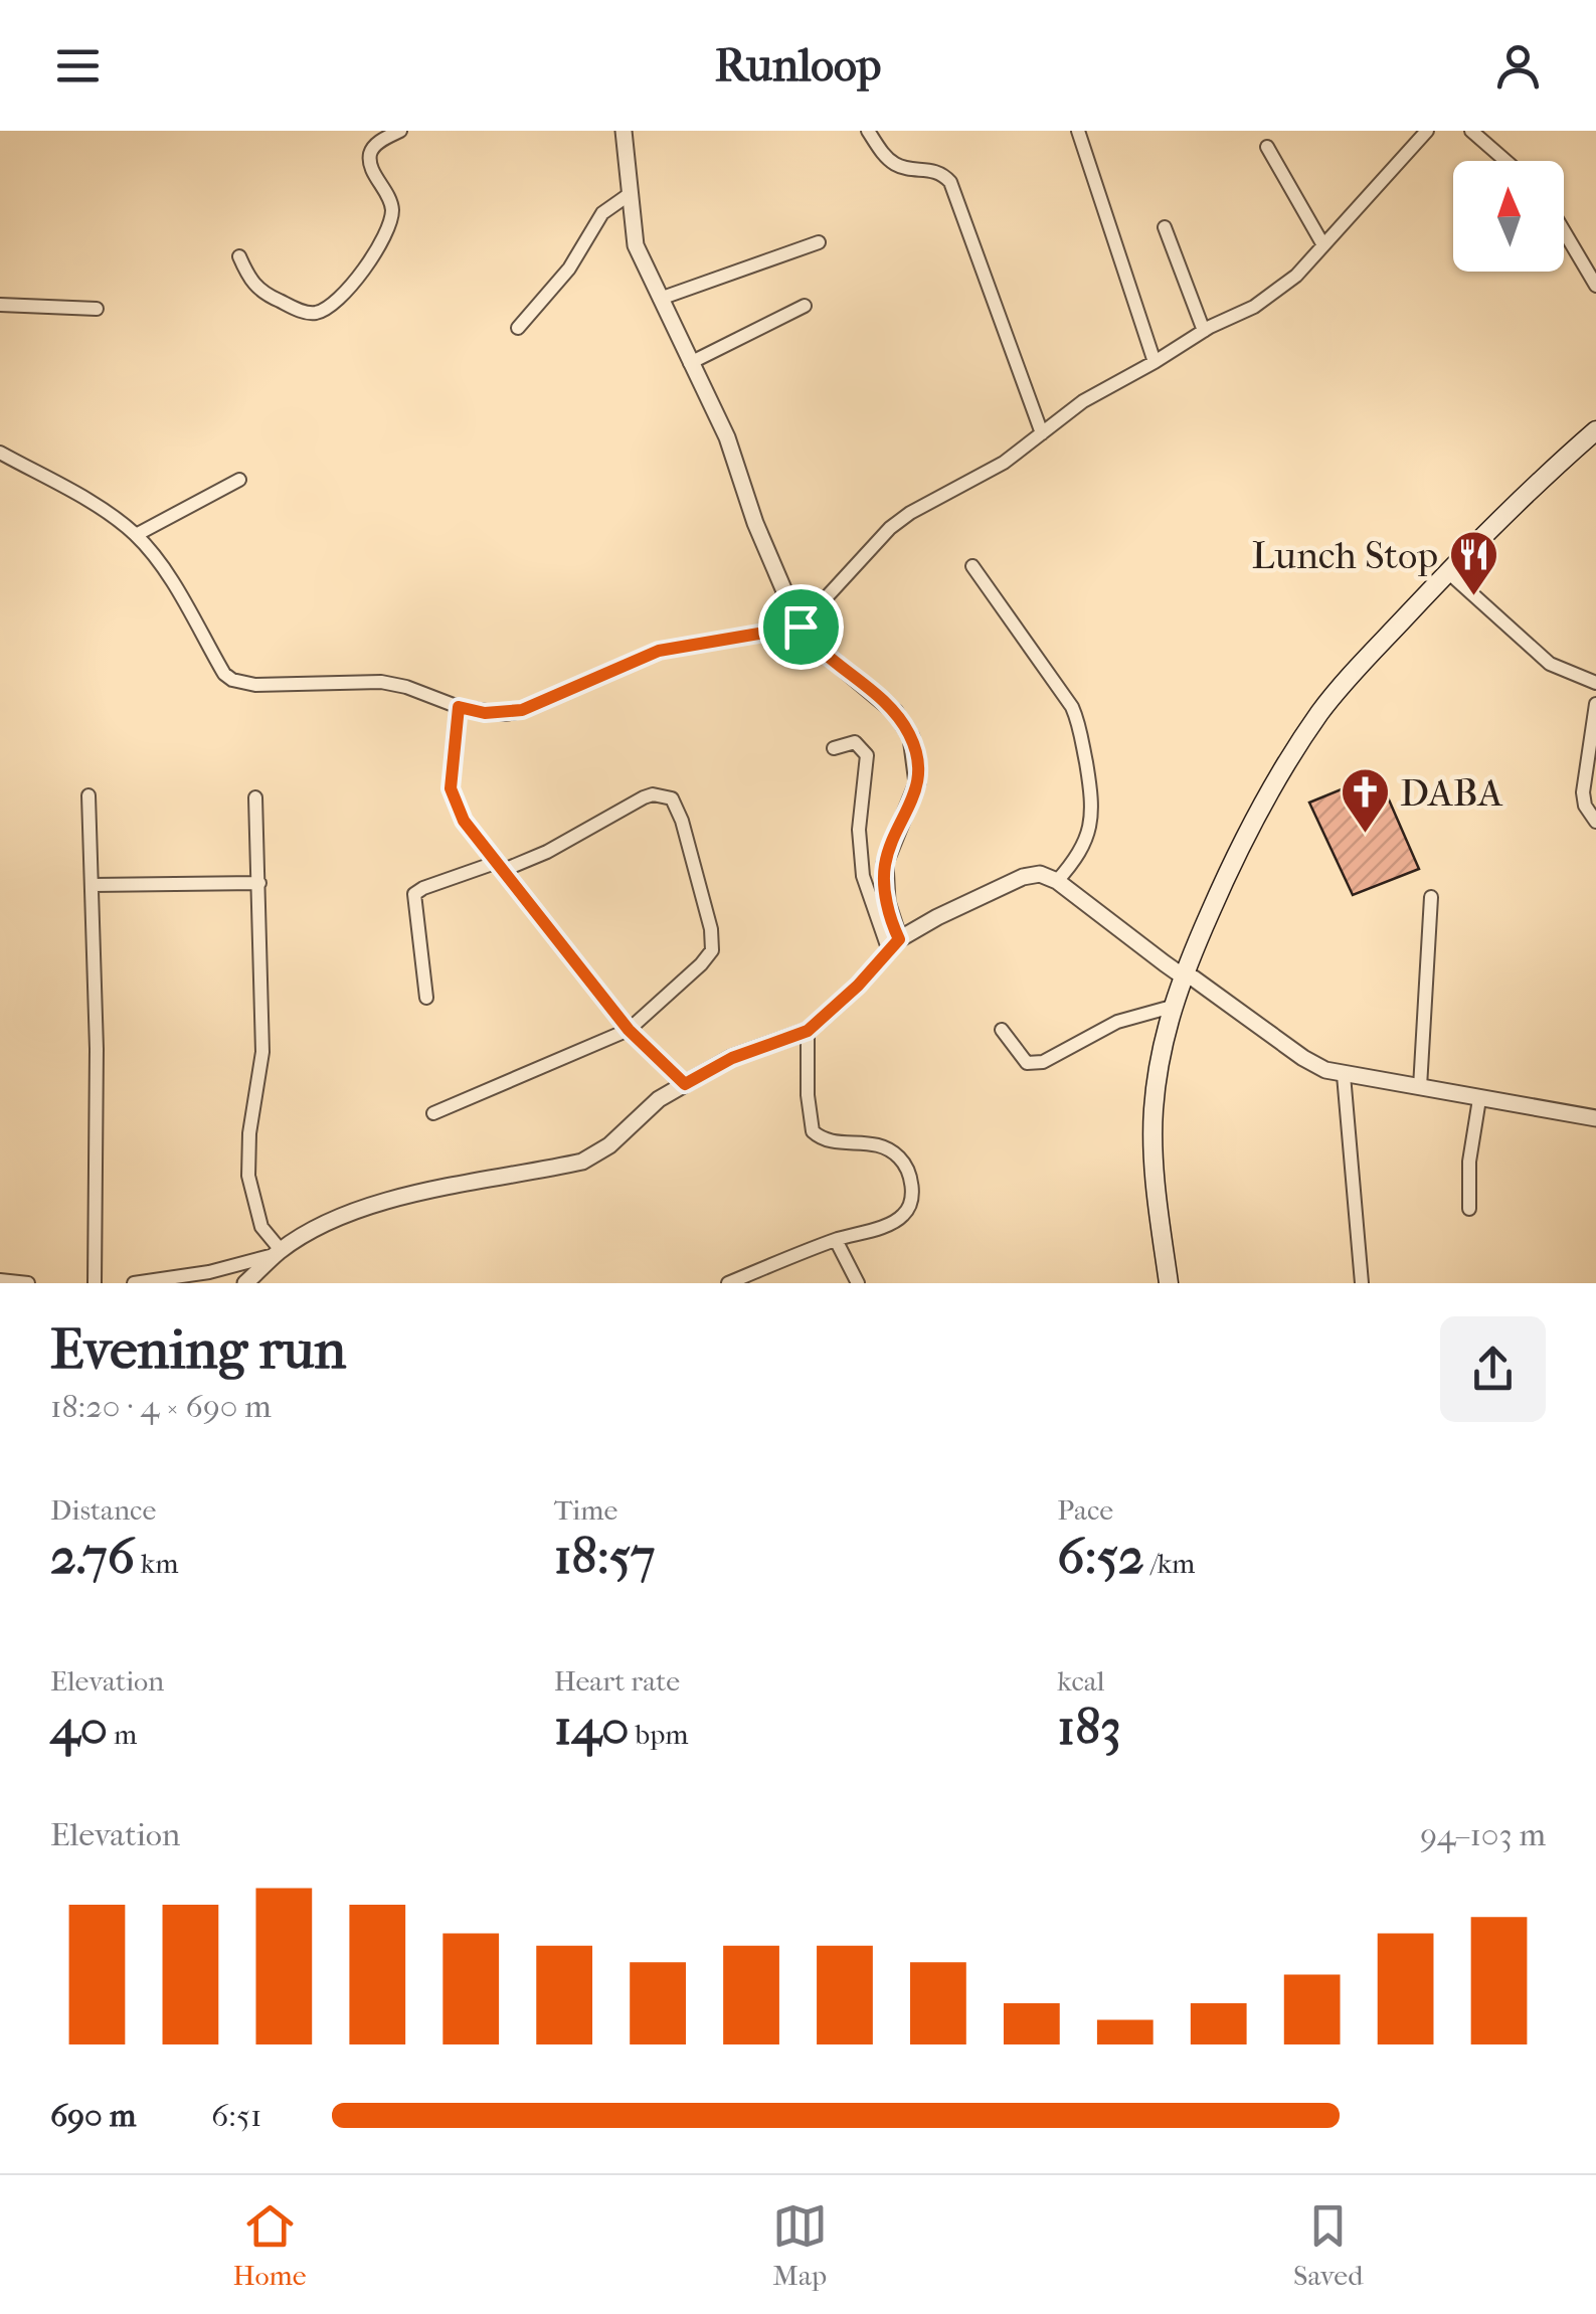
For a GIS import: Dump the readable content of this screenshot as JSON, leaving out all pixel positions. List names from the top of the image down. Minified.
{"places":{"restaurant":["Lunch Stop"],"church":["DABA"]},"north":"top","page":{"header":"Runloop","heading":["Evening run","18:20 · 4 × 690 m"],"stats":[["Distance","2.76 km"],["Time","18:57"],["Pace","6:52 /km"],["Elevation","40 m"],["Heart rate","140 bpm"],["kcal","183"]],"chart":["Elevation","94–103 m"],"list":[{"name":"690 m","note":"6:51"}],"tabs":["Home","Map","Saved"]}}
